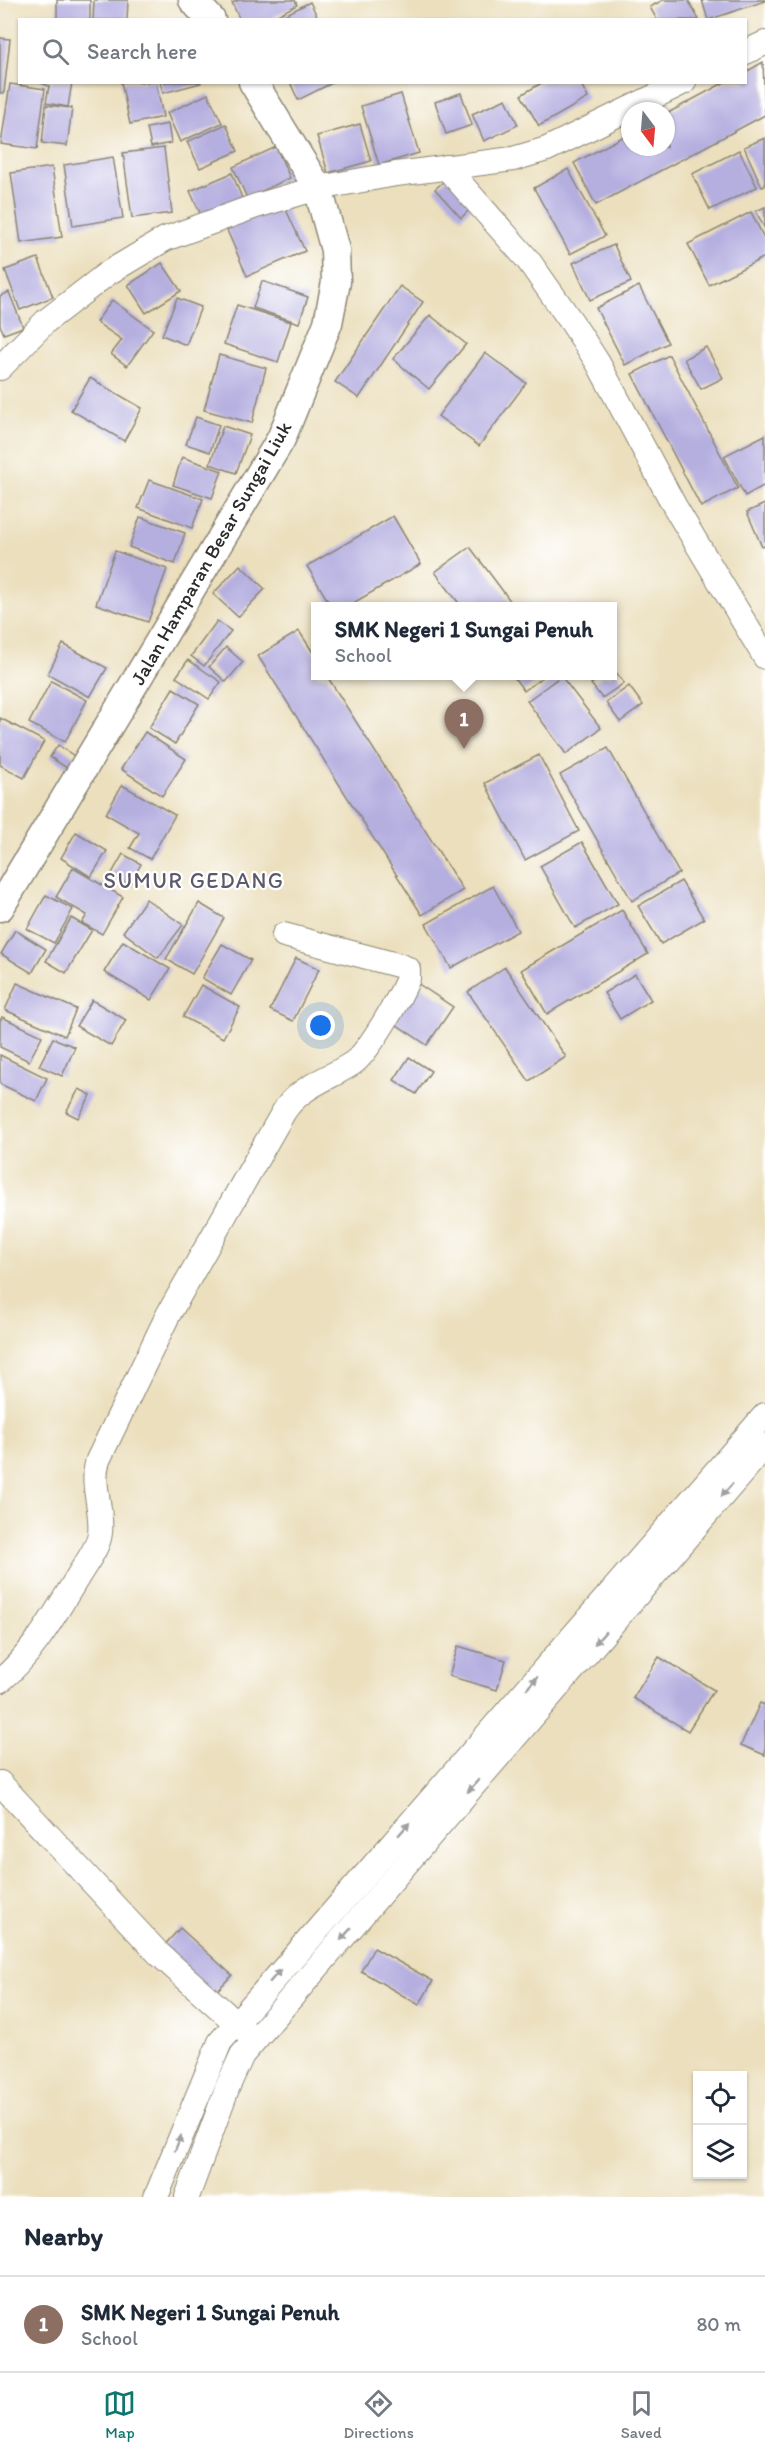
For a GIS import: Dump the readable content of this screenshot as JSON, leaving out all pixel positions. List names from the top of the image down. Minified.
{"streets":{"street":["Jalan Hamparan Besar Sungai Liuk"]},"districts":["SUMUR GEDANG"],"north":"bottom","page":{"search":"Search here","popup":["SMK Negeri 1 Sungai Penuh","School"],"pins":"1","heading":"Nearby","list":[{"mark":"1","name":"SMK Negeri 1 Sungai Penuh","note":"School","value":"80 m"}],"nav":["Map","Directions","Saved"]}}
